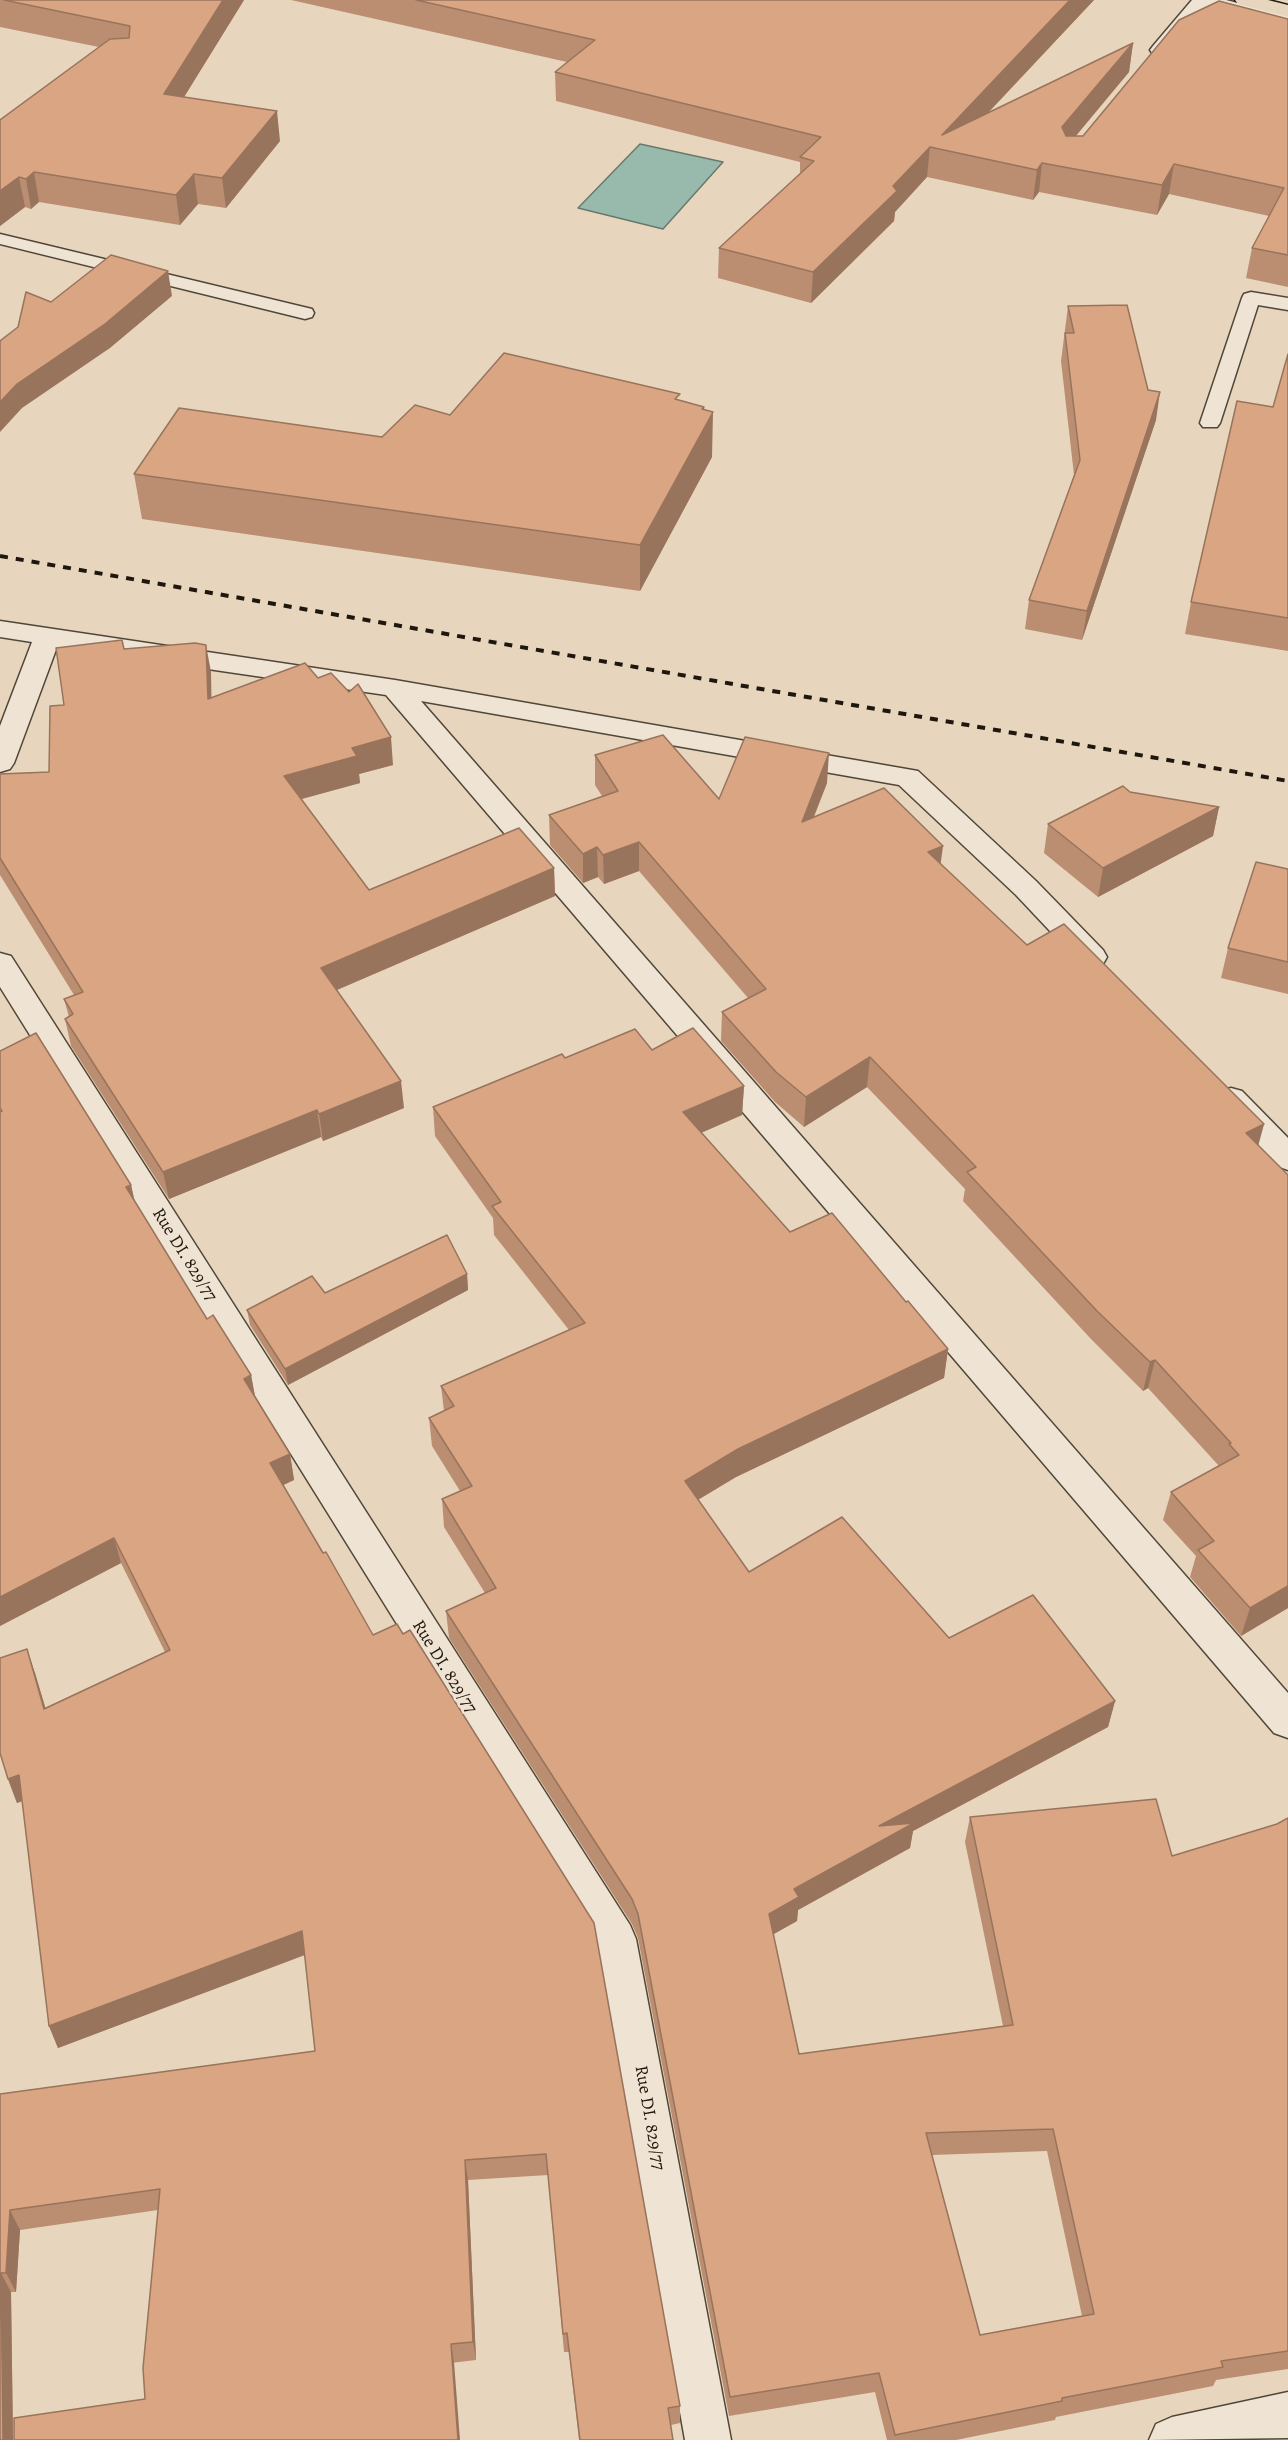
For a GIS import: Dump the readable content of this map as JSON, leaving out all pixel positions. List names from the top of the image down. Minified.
{"streets":{"street":["Rue DI. 829/77"]}}
